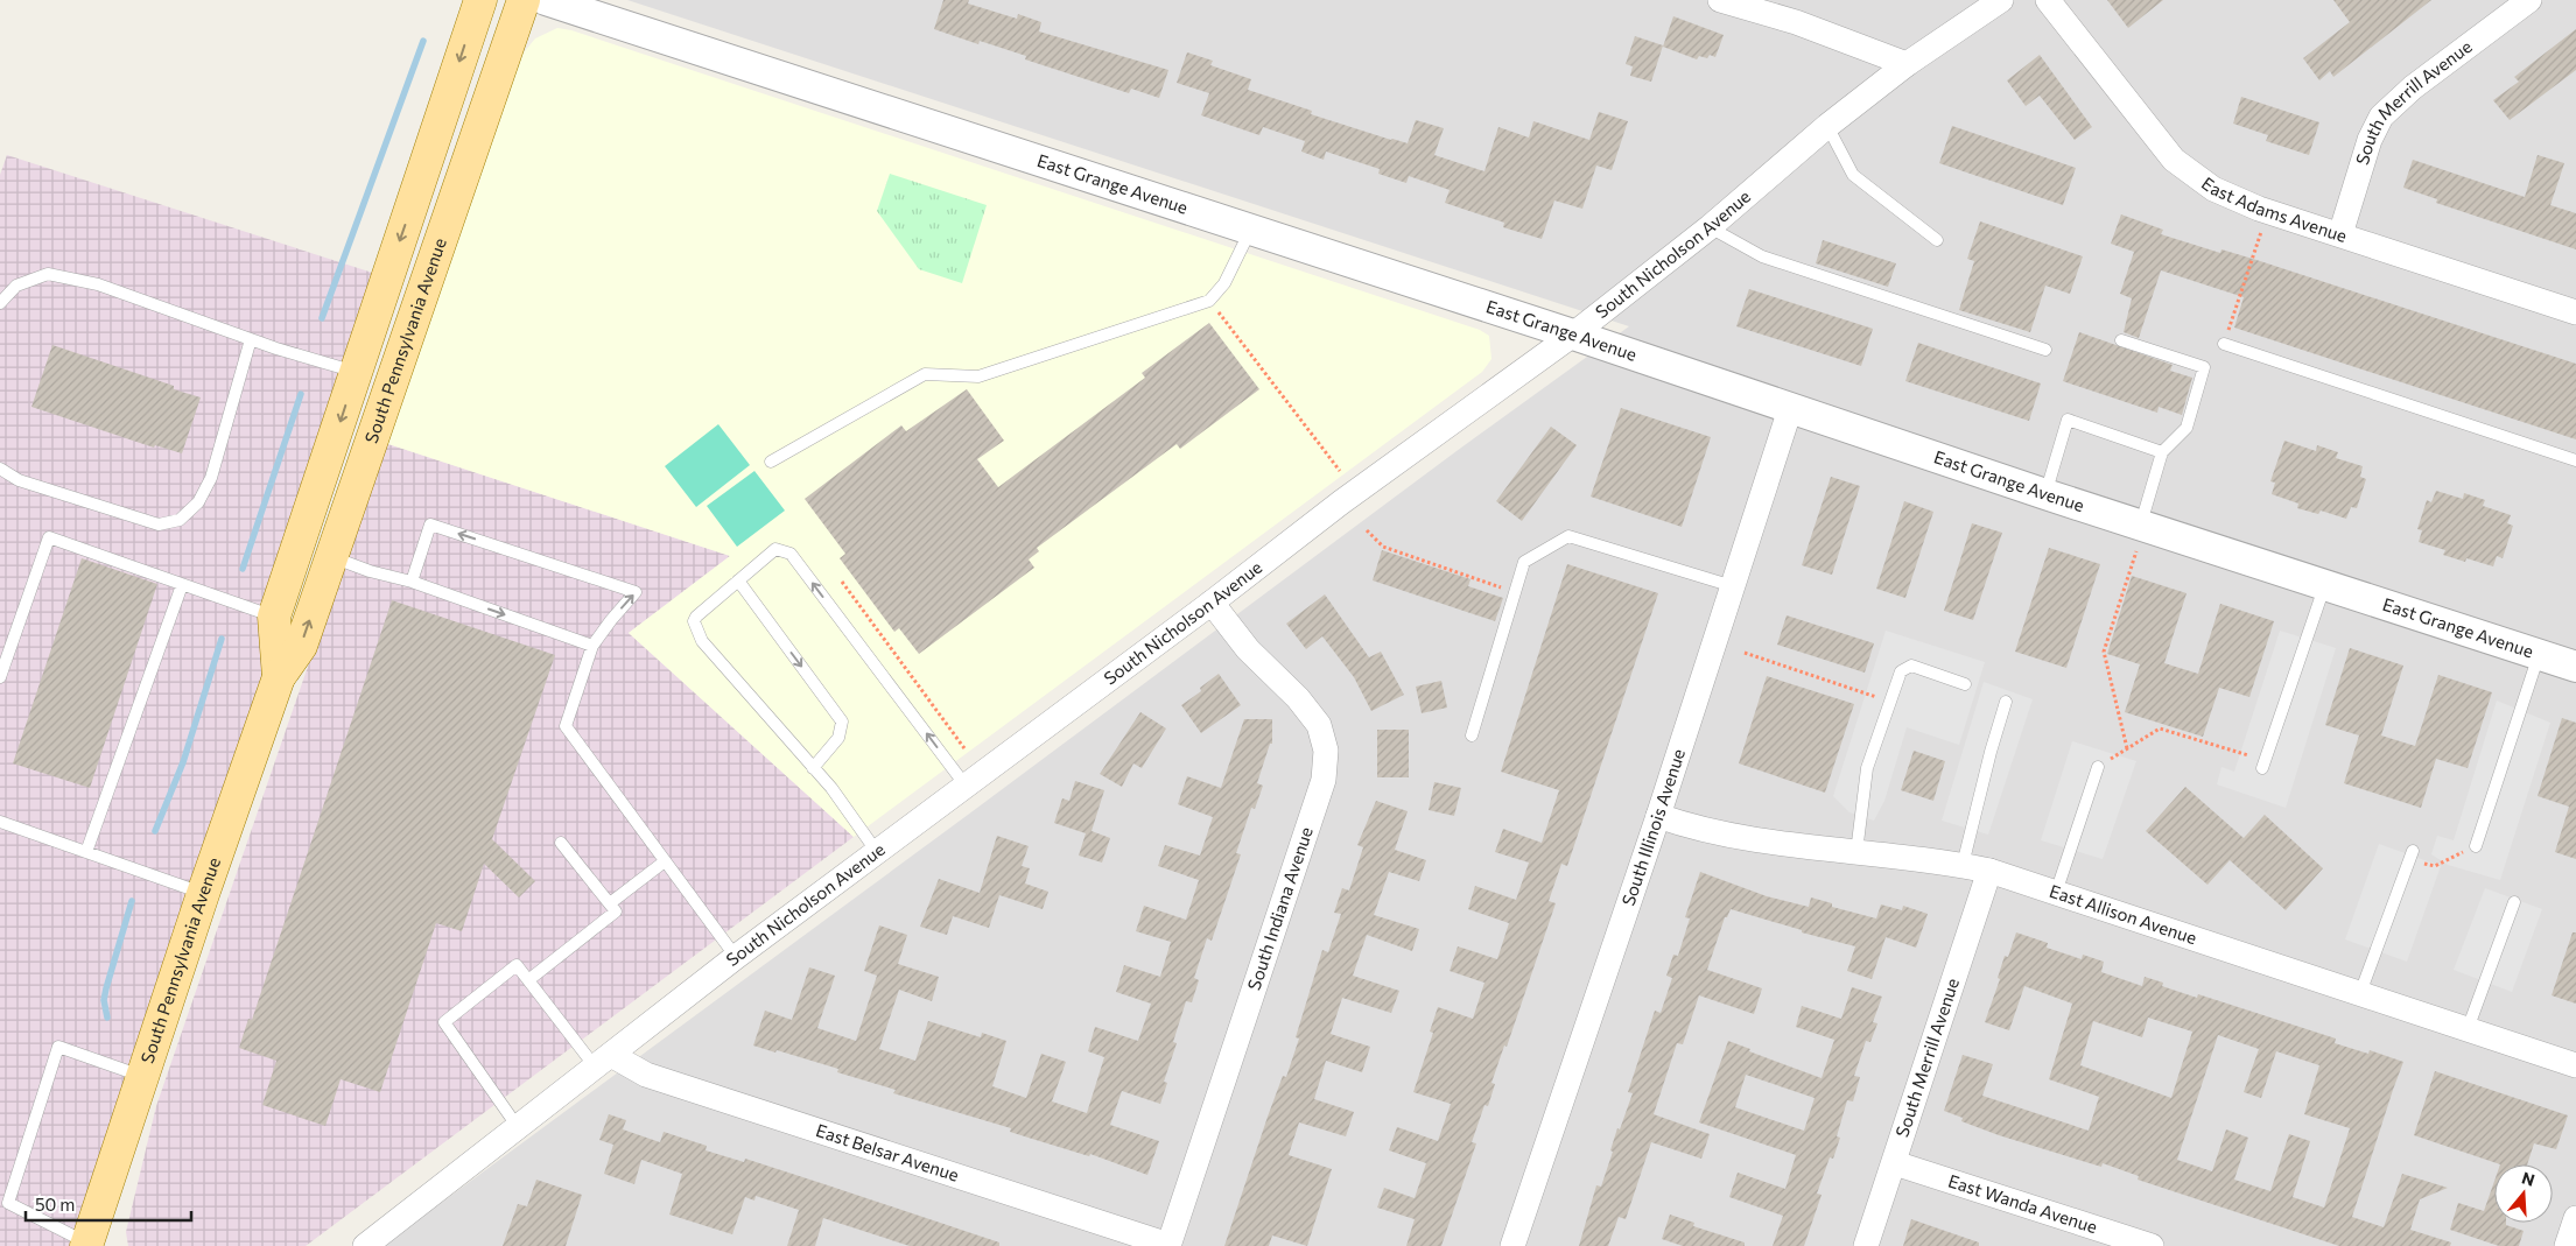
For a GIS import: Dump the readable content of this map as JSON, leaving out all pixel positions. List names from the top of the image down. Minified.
{"streets":{"main road":["South Pennsylvania Avenue"],"street":["South Merrill Avenue","East Grange Avenue","East Adams Avenue","South Nicholson Avenue","South Illinois Avenue","South Indiana Avenue","East Allison Avenue","East Belsar Avenue","East Wanda Avenue"]},"crossings":[["South Merrill Avenue","East Adams Avenue"],["South Merrill Avenue","East Allison Avenue"],["South Merrill Avenue","East Wanda Avenue"],["East Grange Avenue","South Nicholson Avenue"],["East Grange Avenue","South Illinois Avenue"],["South Nicholson Avenue","South Indiana Avenue"],["South Nicholson Avenue","East Belsar Avenue"],["South Illinois Avenue","East Allison Avenue"],["South Indiana Avenue","East Belsar Avenue"]],"scale_bar":"50 m","north":"top"}
